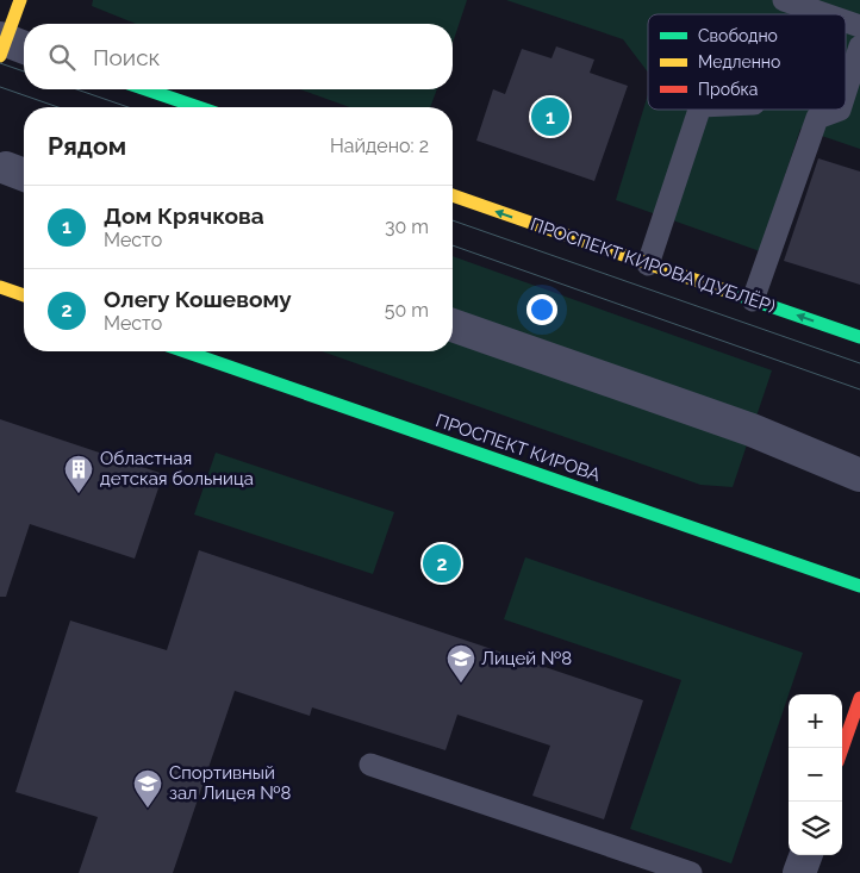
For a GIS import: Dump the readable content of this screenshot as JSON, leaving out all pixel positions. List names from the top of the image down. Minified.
{"streets":{"main road":["ПРОСПЕКТ КИРОВА (ДУБЛЁР)","ПРОСПЕКТ КИРОВА"]},"one_way":["ПРОСПЕКТ КИРОВА (ДУБЛЁР)"],"places":{"building":["Областная детская больница"],"school or university":["Лицей №8","Спортивный зал Лицея №8"]},"legend":["Свободно","Медленно","Пробка"],"page":{"search":"Поиск","pins":["1","2"],"heading":["Рядом","Найдено: 2"],"list":[{"mark":"1","name":"Дом Крячкова","note":"Место","value":"30 m"},{"mark":"2","name":"Олегу Кошевому","note":"Место","value":"50 m"}],"map_buttons":["+","−"]}}
